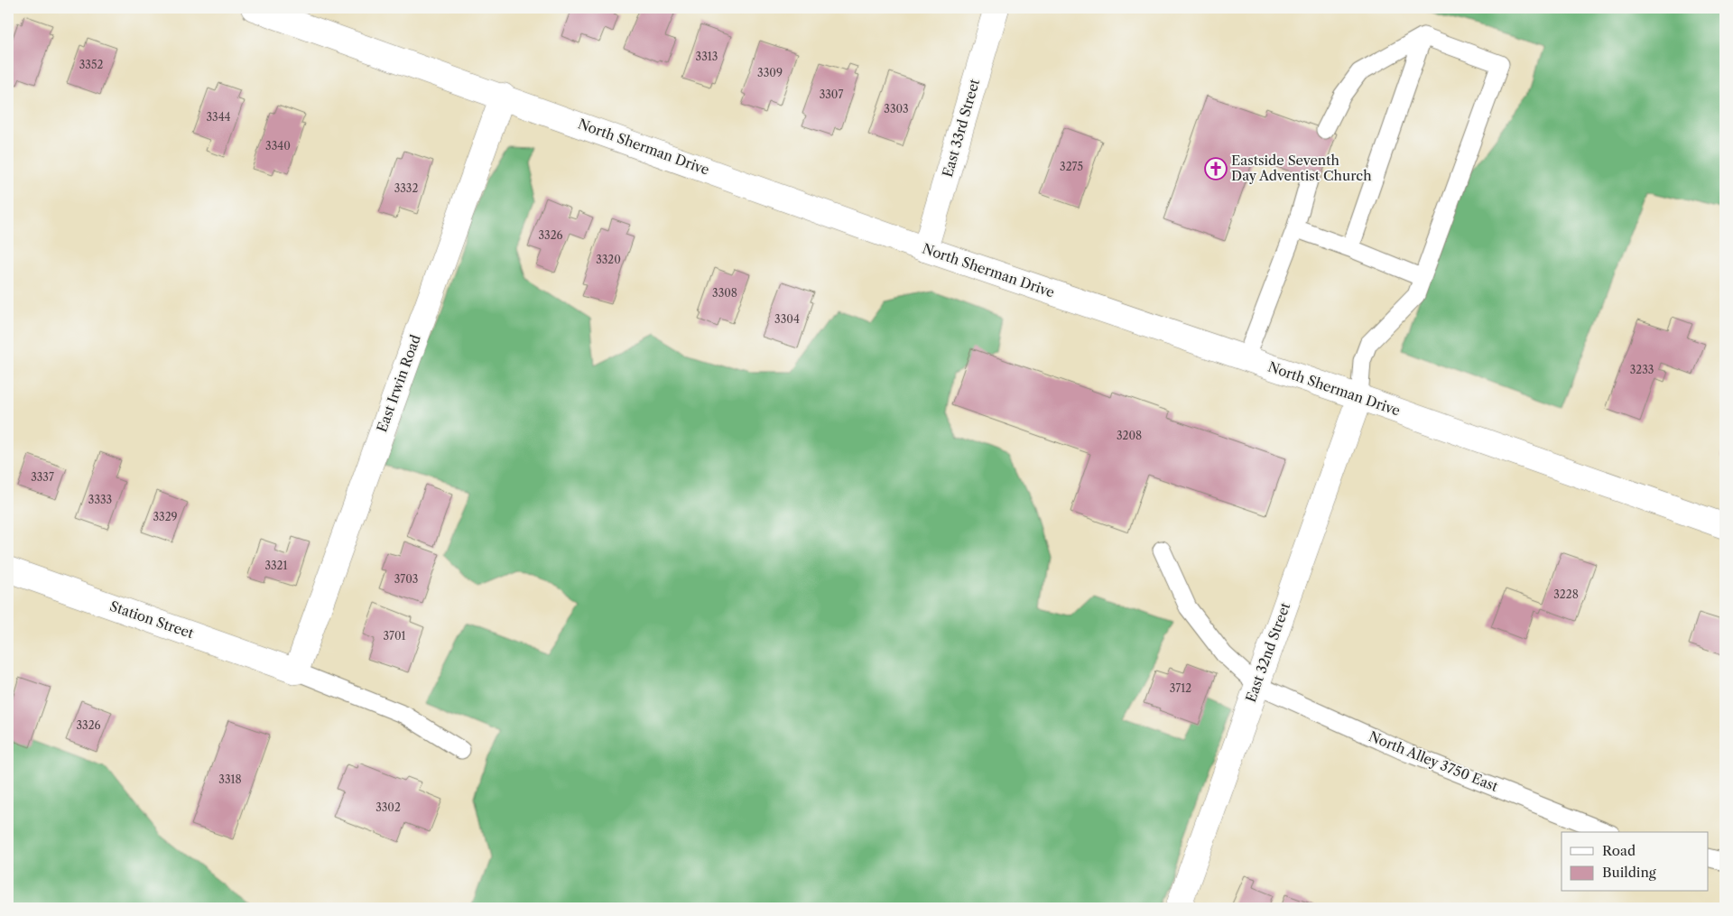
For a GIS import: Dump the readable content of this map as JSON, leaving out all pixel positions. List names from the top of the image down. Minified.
{"streets":{"street":["East 33rd Street","North Sherman Drive","East Irwin Road","Station Street","East 32nd Street"],"lane":["North Alley 3750 East"]},"crossings":[["East 33rd Street","North Sherman Drive"],["North Sherman Drive","East Irwin Road"],["North Sherman Drive","East 32nd Street"],["East Irwin Road","Station Street"],["East 32nd Street","North Alley 3750 East"]],"places":{"church":["Eastside Seventh Day Adventist Church"]},"house_numbers":["3313","3352","3309","3307","3303","3344","3340","3275","3332","3326","3320","3308","3304","3233","3208","3337","3333","3329","3321","3703","3228","3701","3712","3326","3318","3302"],"legend":["Road","Building"]}
